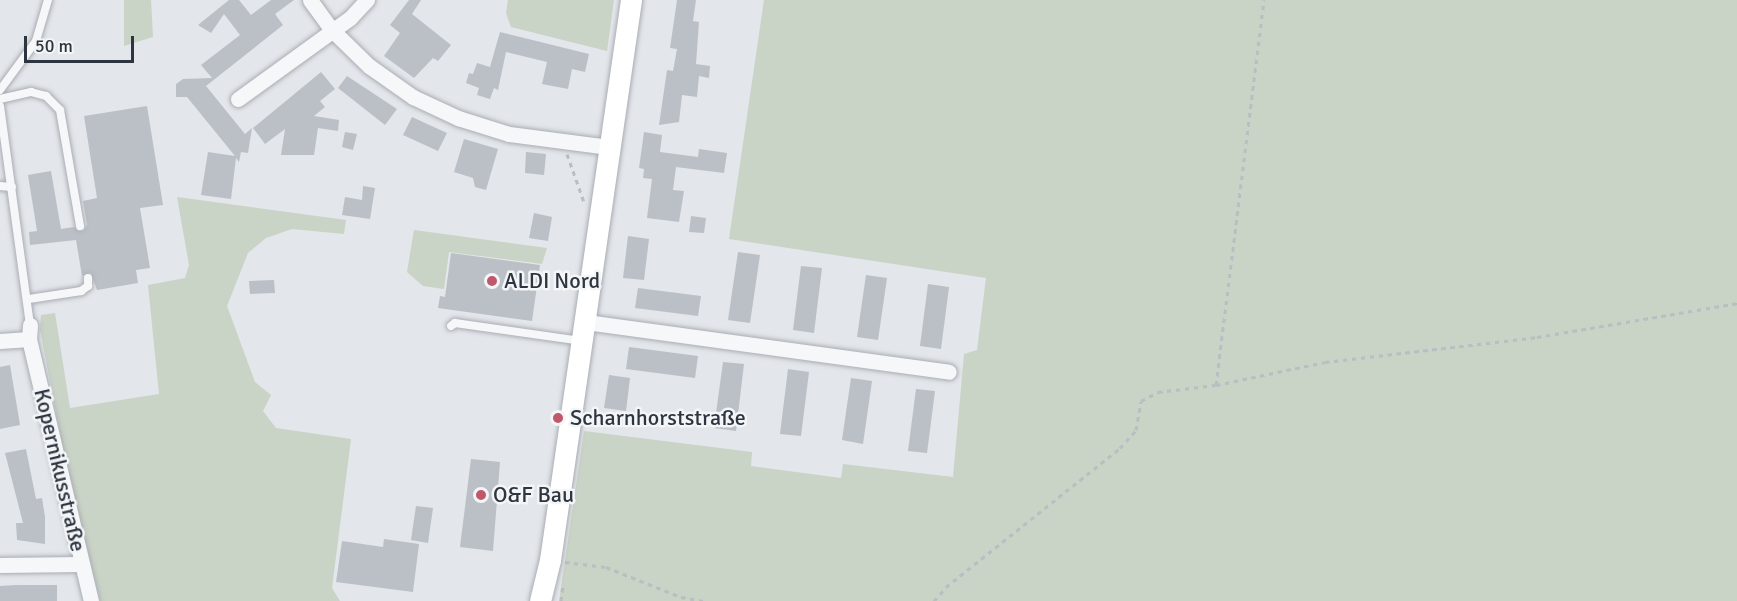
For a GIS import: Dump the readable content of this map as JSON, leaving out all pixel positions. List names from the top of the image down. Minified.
{"streets":{"street":["Kopernikusstraße"]},"places":["ALDI Nord","Scharnhorststraße","O&F Bau"],"scale_bar":"50 m"}
